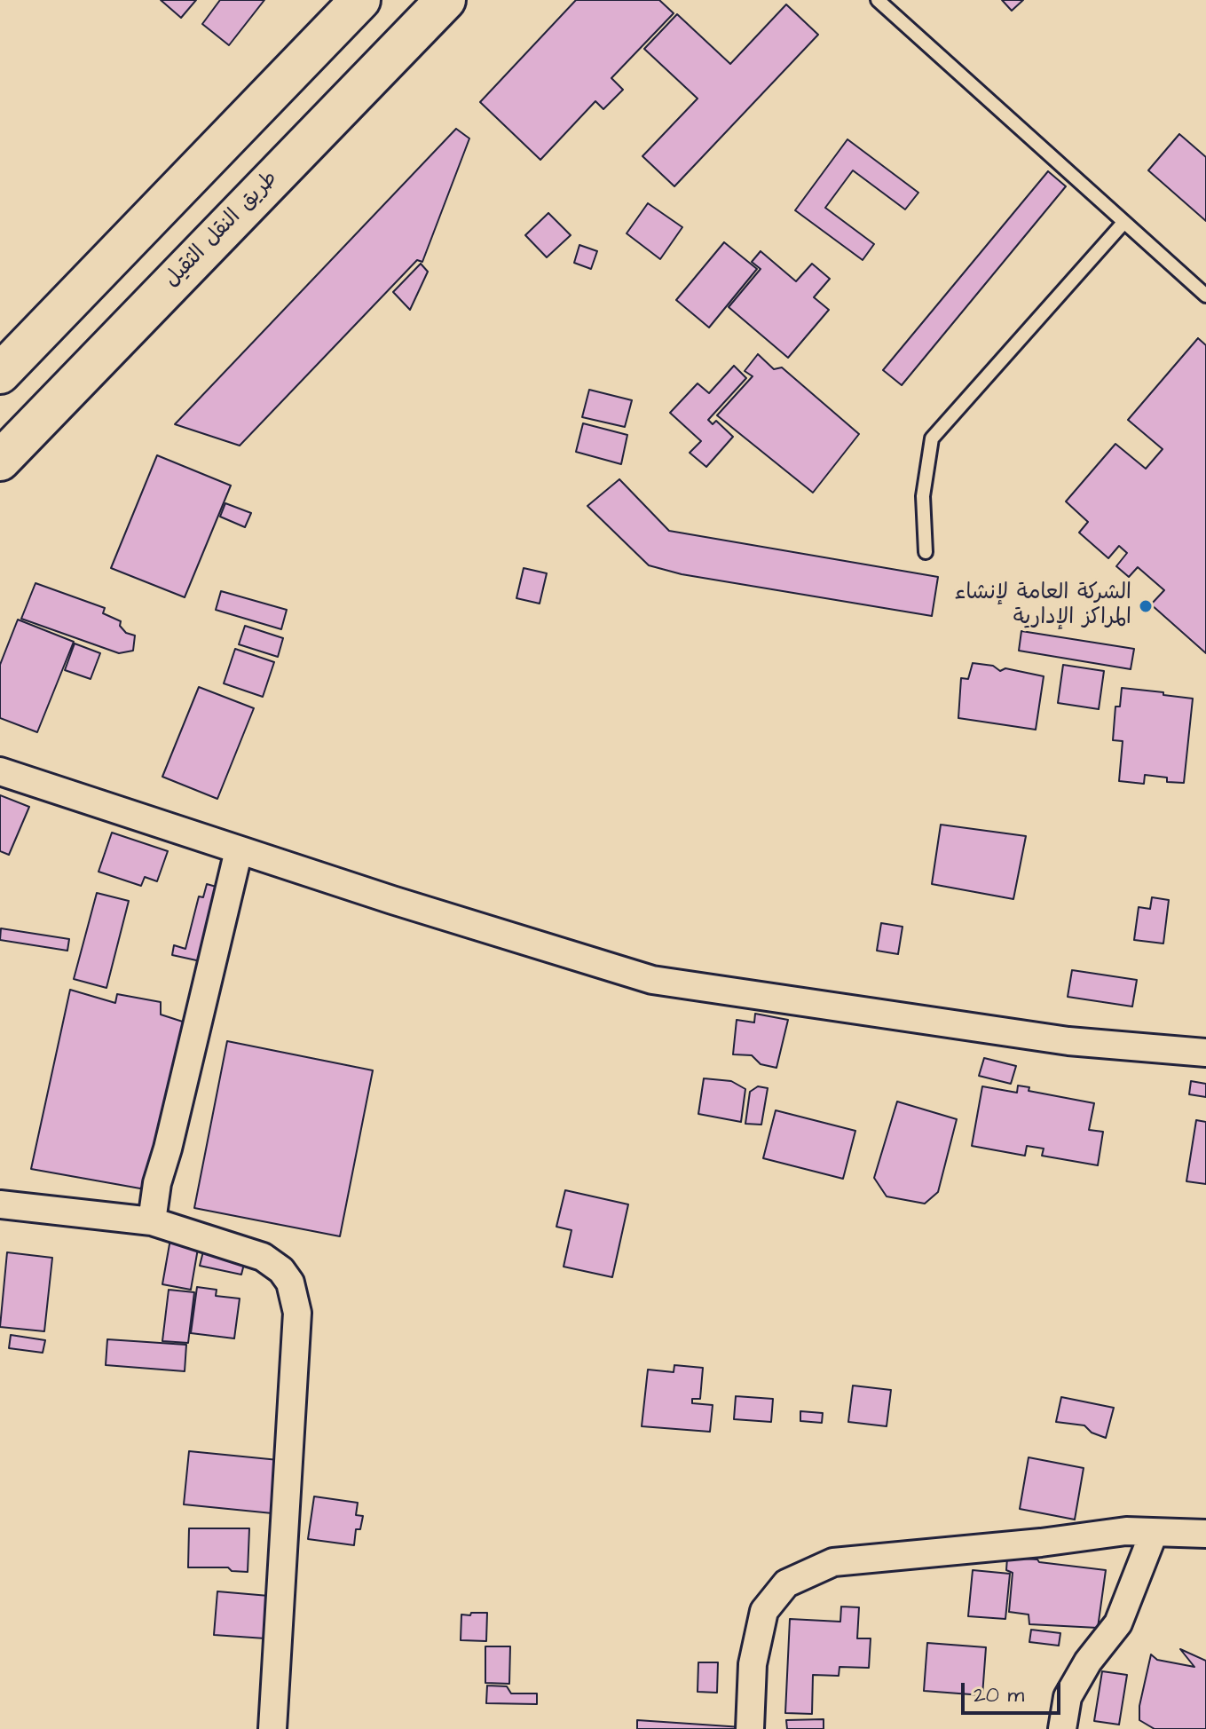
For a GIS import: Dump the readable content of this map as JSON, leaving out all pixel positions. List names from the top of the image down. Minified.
{"streets":{"highway":["طريق النقل الثقيل"]},"places":["الشركة العامة لإنشاء المراكز الإدارية"],"scale_bar":"20 m"}
